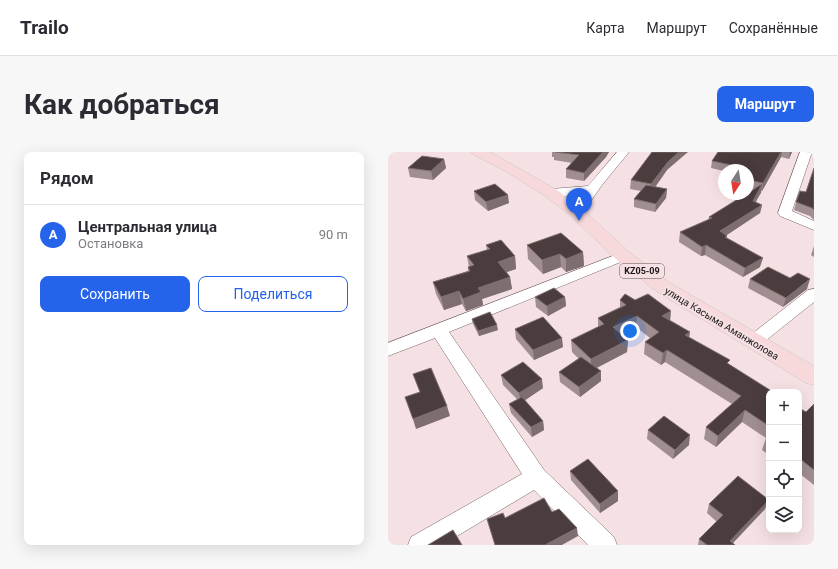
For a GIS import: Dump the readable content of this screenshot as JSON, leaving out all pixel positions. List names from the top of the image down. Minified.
{"streets":{"main road":["KZ05-09","улица Касыма Аманжолова"]},"north":"bottom","page":{"header":"Trailo","nav":["Карта","Маршрут","Сохранённые"],"buttons":["Маршрут",["Сохранить","Поделиться"]],"title":"Как добраться","heading":"Рядом","pins":"A","list":[{"mark":"A","name":"Центральная улица","note":"Остановка","value":"90 m"}],"map_buttons":["+","−"]}}
